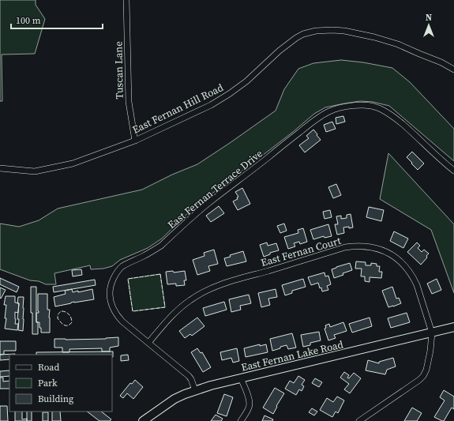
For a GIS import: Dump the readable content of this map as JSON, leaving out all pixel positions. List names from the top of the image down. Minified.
{"streets":{"street":["Tuscan Lane","East Fernan Hill Road","East Fernan Terrace Drive","East Fernan Court","East Fernan Lake Road"]},"crossings":[["Tuscan Lane","East Fernan Hill Road"],["East Fernan Terrace Drive","East Fernan Court"],["East Fernan Terrace Drive","East Fernan Lake Road"],["East Fernan Court","East Fernan Lake Road"]],"legend":["Road","Park","Building"],"scale_bar":"100 m","north":"top"}
